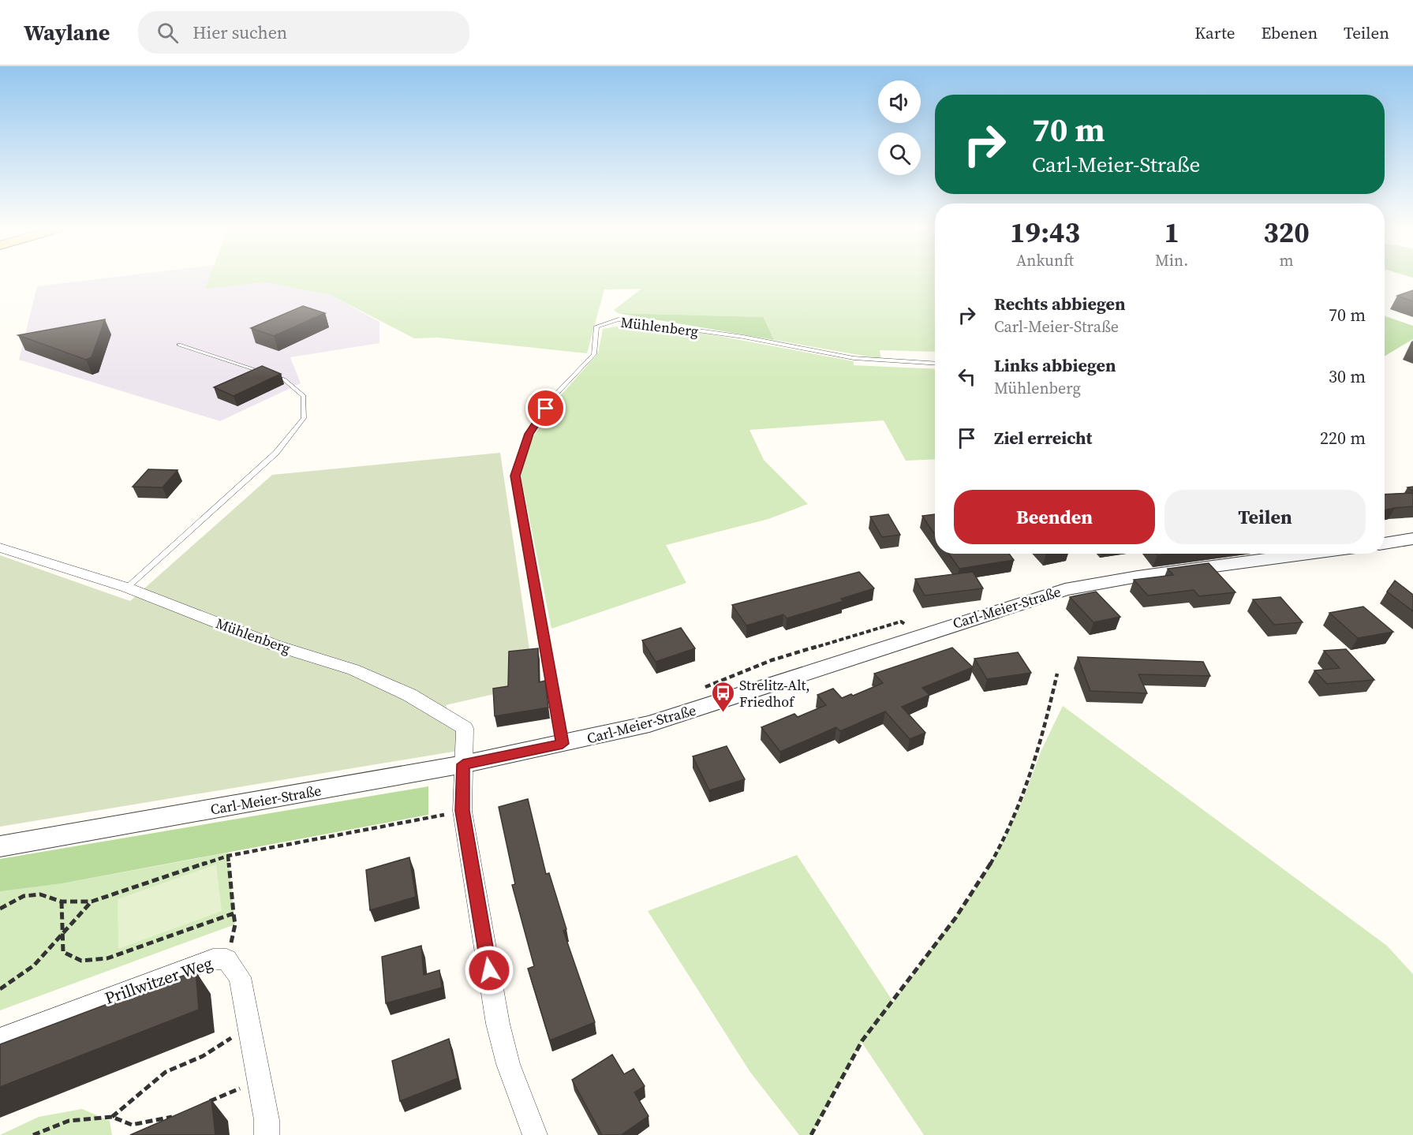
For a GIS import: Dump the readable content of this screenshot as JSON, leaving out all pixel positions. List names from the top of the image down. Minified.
{"streets":{"street":["Mühlenberg","Carl-Meier-Straße","Prillwitzer Weg"]},"crossings":[["Mühlenberg","Carl-Meier-Straße"]],"places":{"bus stop":["Strelitz-Alt, Friedhof"]},"page":{"header":"Waylane","search":"Hier suchen","nav":["Karte","Ebenen","Teilen"],"turn":["70 m","Carl-Meier-Straße"],"eta":["19:43","Ankunft","1","Min.","320","m"],"list":[{"name":"Rechts abbiegen","note":"Carl-Meier-Straße","value":"70 m"},{"name":"Links abbiegen","note":"Mühlenberg","value":"30 m"},{"name":"Ziel erreicht","value":"220 m"}],"buttons":["Beenden","Teilen"]}}
